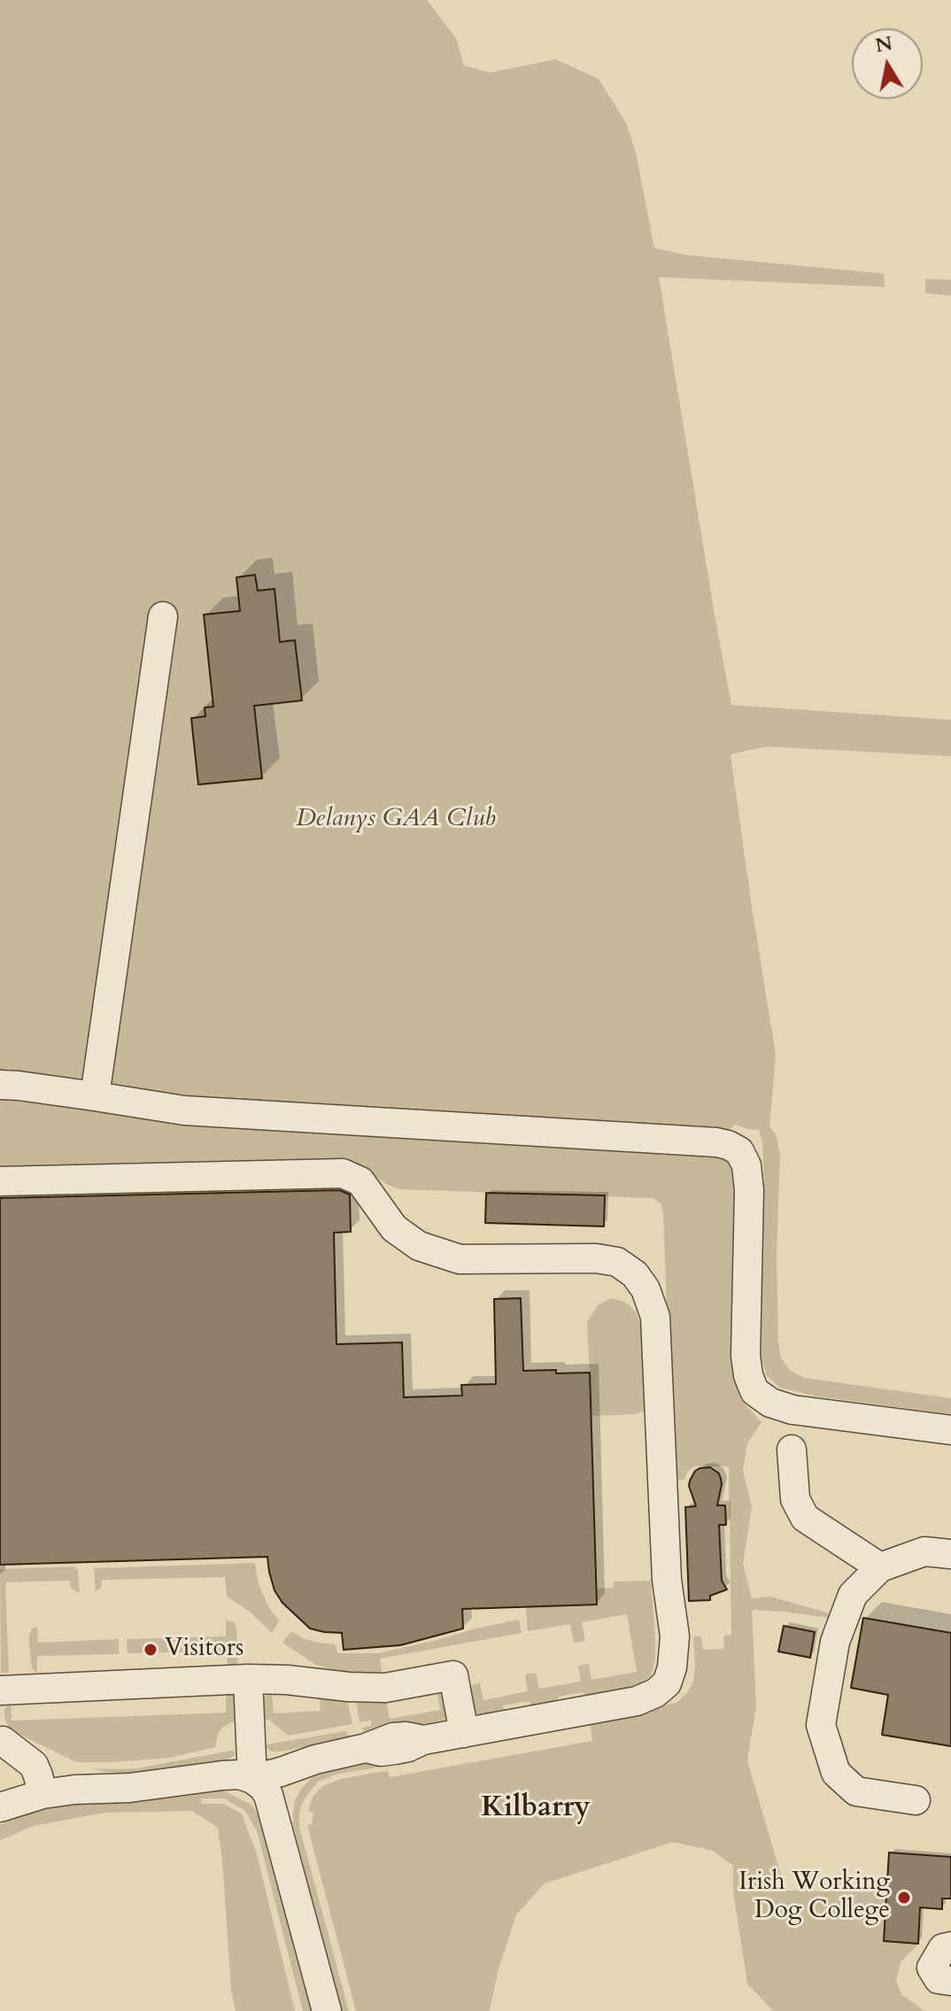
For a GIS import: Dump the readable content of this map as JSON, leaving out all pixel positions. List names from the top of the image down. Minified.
{"districts":["Kilbarry"],"parks":["Delanys GAA Club"],"places":["Visitors","Irish Working Dog College"],"north":"top"}
